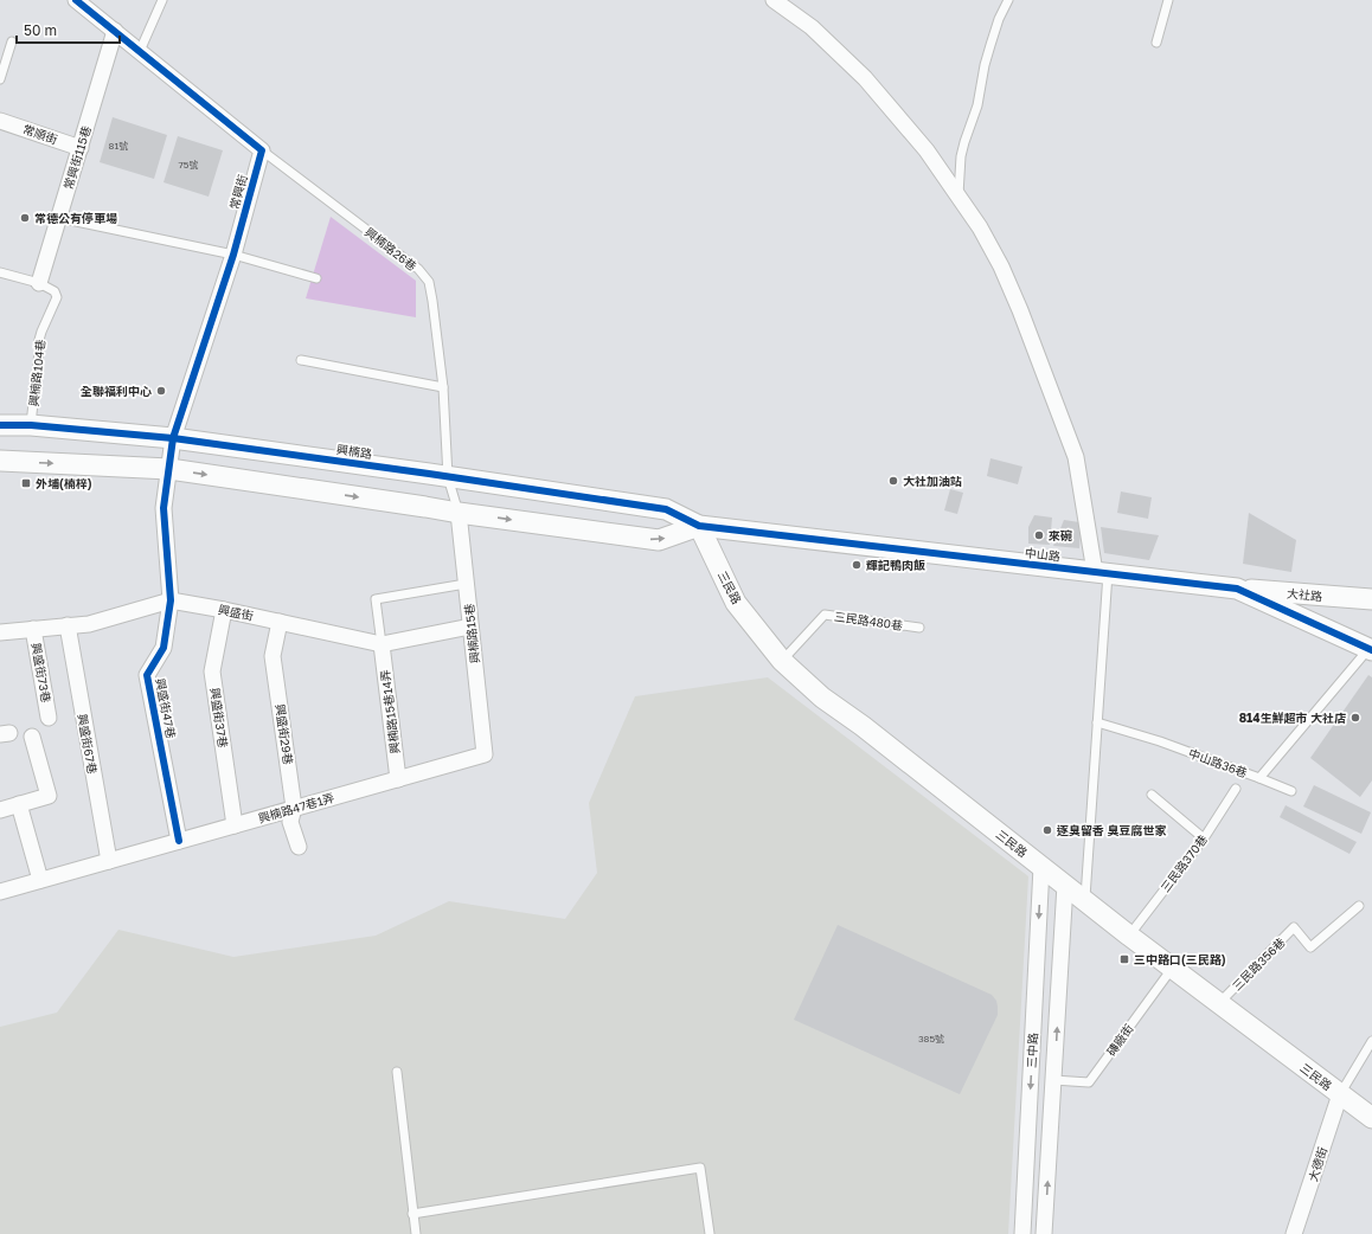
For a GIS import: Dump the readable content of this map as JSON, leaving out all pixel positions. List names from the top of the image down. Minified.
{"streets":{"street":["常順街","常興街115巷","常興街","興楠路","中山路","三民路","大社路","興盛街","興楠路15巷","興盛街73巷","興盛街47巷","興楠路15巷14弄","興盛街37巷","興盛街29巷","興盛街67巷","興楠路47巷1弄","三中路","大德街"],"lane":["興楠路26巷","興楠路104巷","三民路480巷","中山路36巷","三民路370巷","三民路356巷","磚廠街"]},"crossings":[["常順街","常興街115巷"],["常興街115巷","興楠路104巷"],["常興街","興楠路26巷"],["常興街","興楠路"],["常興街","興盛街47巷"],["興楠路26巷","興楠路"],["興楠路26巷","興楠路15巷"],["興楠路104巷","興楠路"],["興楠路","中山路"],["興楠路","三民路"],["中山路","三民路"],["中山路","大社路"],["中山路","中山路36巷"],["三民路","三民路480巷"],["三民路","三民路370巷"],["三民路","三民路356巷"],["三民路","磚廠街"],["三民路","三中路"],["三民路","大德街"],["興盛街","興楠路15巷"],["興盛街","興盛街73巷"],["興盛街","興盛街47巷"],["興盛街","興楠路15巷14弄"],["興盛街","興盛街37巷"],["興盛街","興盛街29巷"],["興盛街","興盛街67巷"],["興楠路15巷","興楠路47巷1弄"],["興盛街47巷","興楠路47巷1弄"],["興楠路15巷14弄","興楠路47巷1弄"],["興盛街37巷","興楠路47巷1弄"],["興盛街29巷","興楠路47巷1弄"],["興盛街67巷","興楠路47巷1弄"]],"places":{"other":["常德公有停車場","全聯福利中心","大社加油站","來碗","輝記鴨肉飯","814生鮮超市 大社店","逐臭留香 臭豆腐世家"],"transit":["外埔(楠梓)","三中路口(三民路)"]},"house_numbers":["81號","75號","385號"],"scale_bar":"50 m"}
